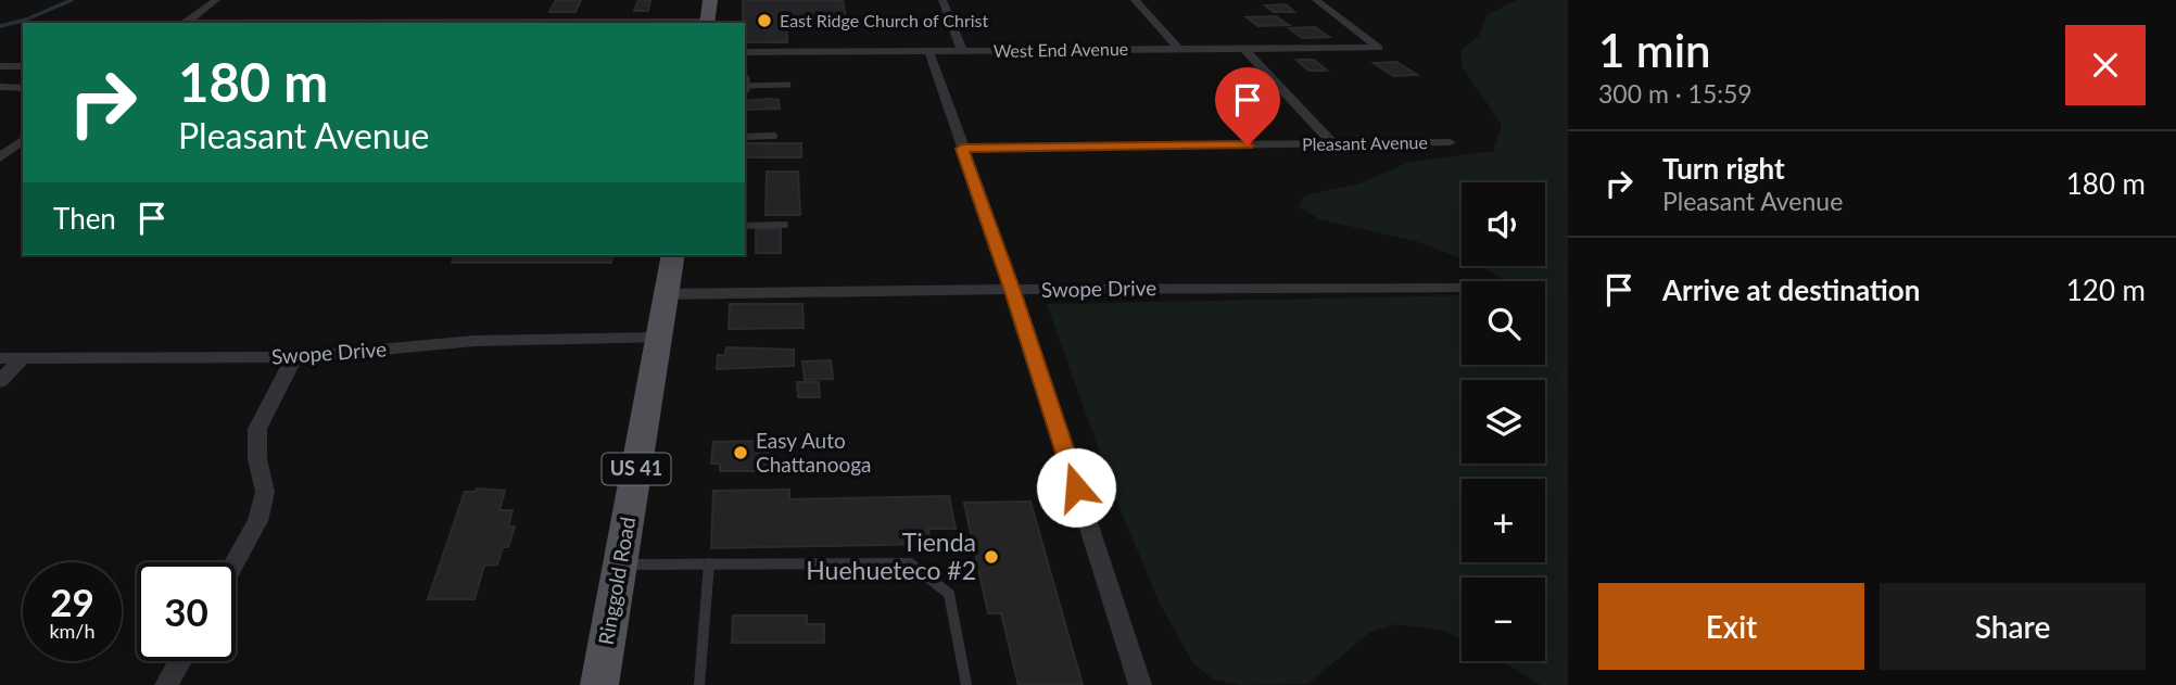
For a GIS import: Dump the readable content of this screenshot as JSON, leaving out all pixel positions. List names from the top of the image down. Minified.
{"streets":{"main road":["US 41","Ringgold Road"],"street":["West End Avenue","Pleasant Avenue","Swope Drive"]},"crossings":[["Swope Drive","Ringgold Road"]],"places":["East Ridge Church of Christ","Easy Auto Chattanooga","Tienda Huehueteco #2"],"page":{"heading":["1 min","300 m · 15:59"],"turn":["180 m","Pleasant Avenue"],"list":[{"name":"Turn right","note":"Pleasant Avenue","value":"180 m"},{"name":"Arrive at destination","value":"120 m"}],"map_buttons":["+","−"],"then":"Then","speed":"29 km/h","limit":"30","buttons":["Exit","Share"]}}
